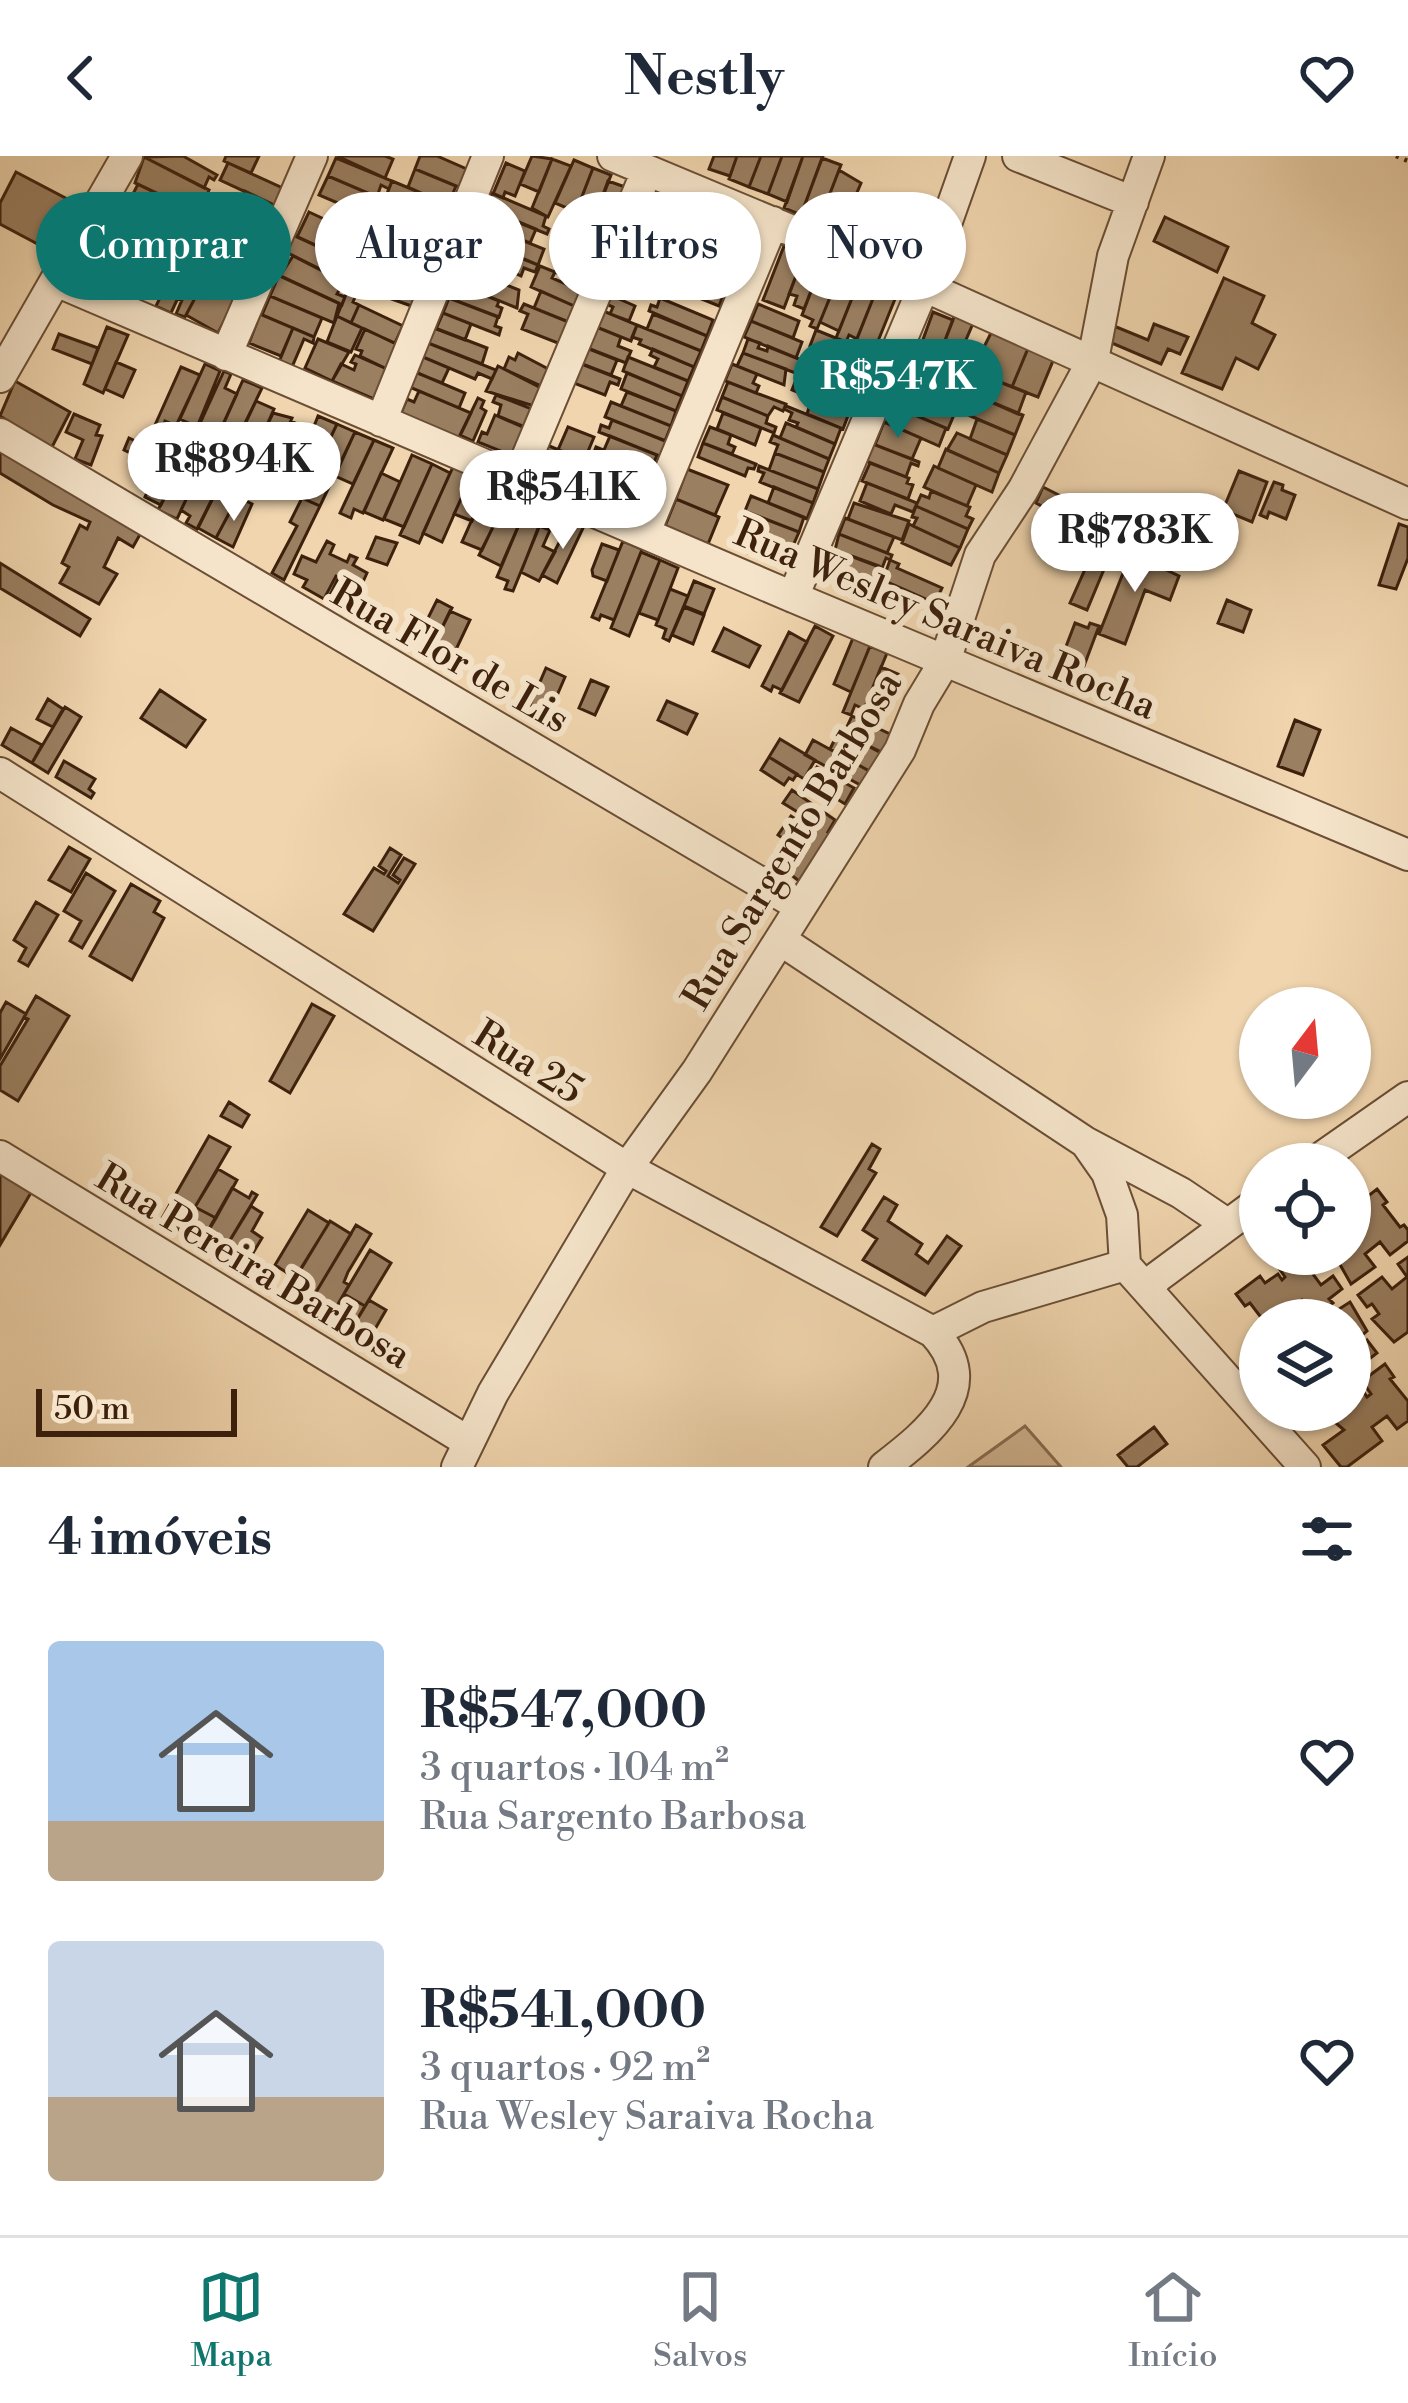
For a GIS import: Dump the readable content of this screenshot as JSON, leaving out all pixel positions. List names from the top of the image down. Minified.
{"streets":{"street":["Rua Wesley Saraiva Rocha","Rua Flor de Lis","Rua Sargento Barbosa","Rua 25","Rua Pereira Barbosa"]},"crossings":[["Rua Wesley Saraiva Rocha","Rua Sargento Barbosa"],["Rua Flor de Lis","Rua Sargento Barbosa"],["Rua Sargento Barbosa","Rua 25"],["Rua Sargento Barbosa","Rua Pereira Barbosa"]],"scale_bar":"50 m","north":"top","page":{"header":"Nestly","chip":["Comprar","Alugar","Filtros","Novo"],"price":["R$547K","R$894K","R$541K","R$783K"],"scale":"50 m","heading":"4 imóveis","list":[{"name":"R$547,000","note":"3 quartos · 104 m² · Rua Sargento Barbosa"},{"name":"R$541,000","note":"3 quartos · 92 m² · Rua Wesley Saraiva Rocha"}],"tabs":["Mapa","Salvos","Início"]}}
